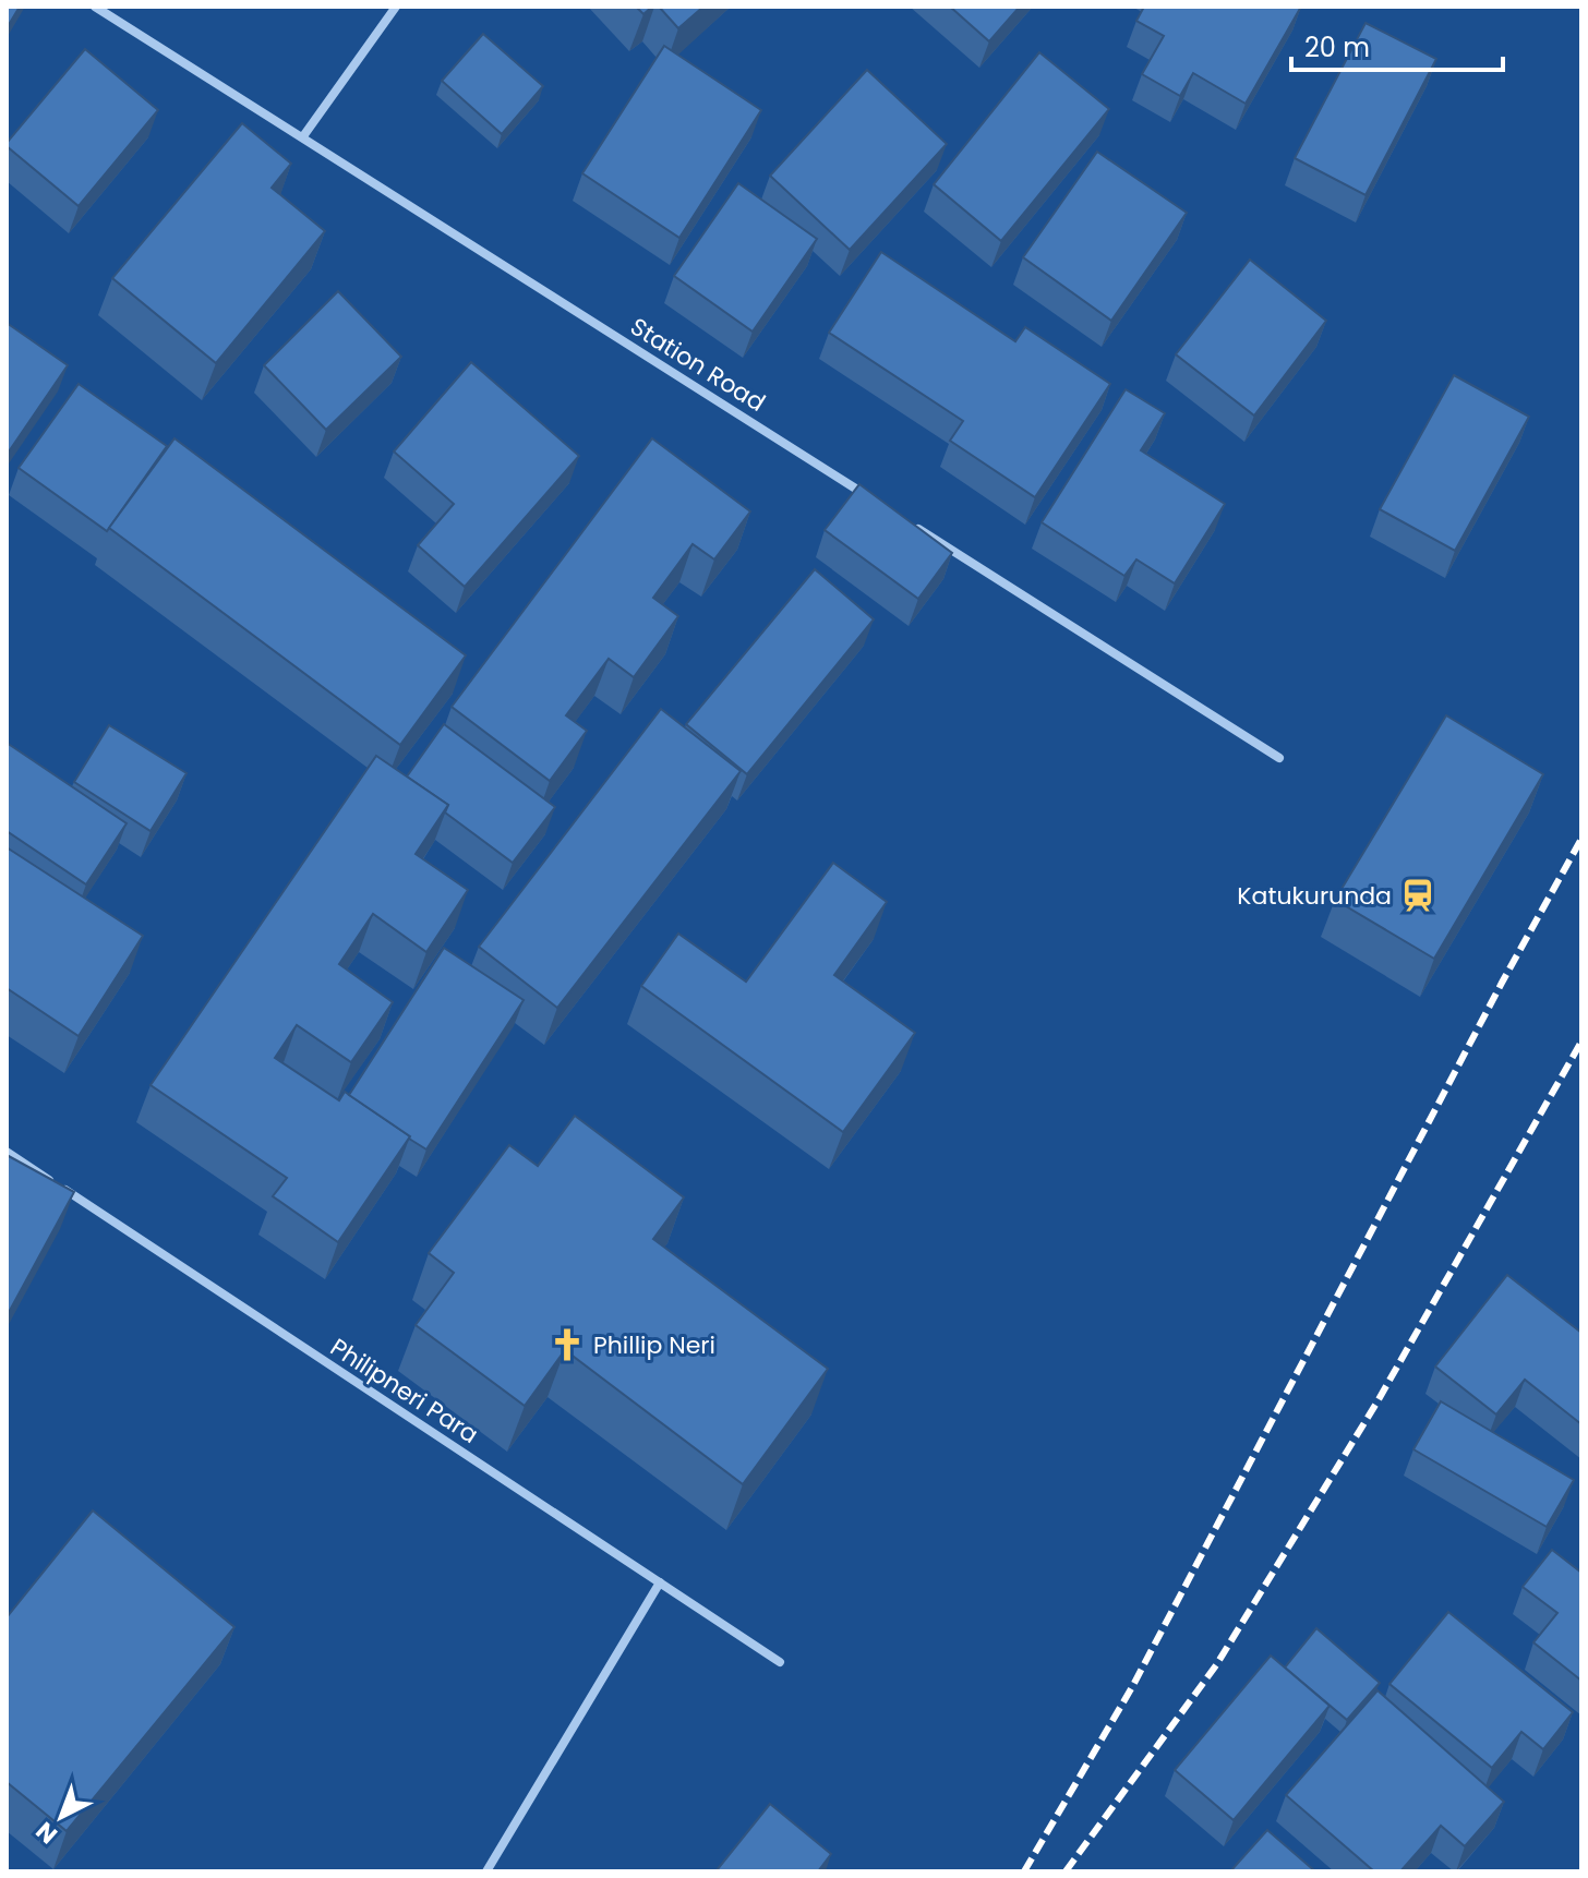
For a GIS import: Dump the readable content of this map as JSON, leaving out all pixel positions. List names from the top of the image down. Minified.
{"streets":{"street":["Station Road","Philipneri Para"]},"places":{"station":["Katukurunda"],"church":["Phillip Neri"]},"scale_bar":"20 m","north":"bottom left"}
